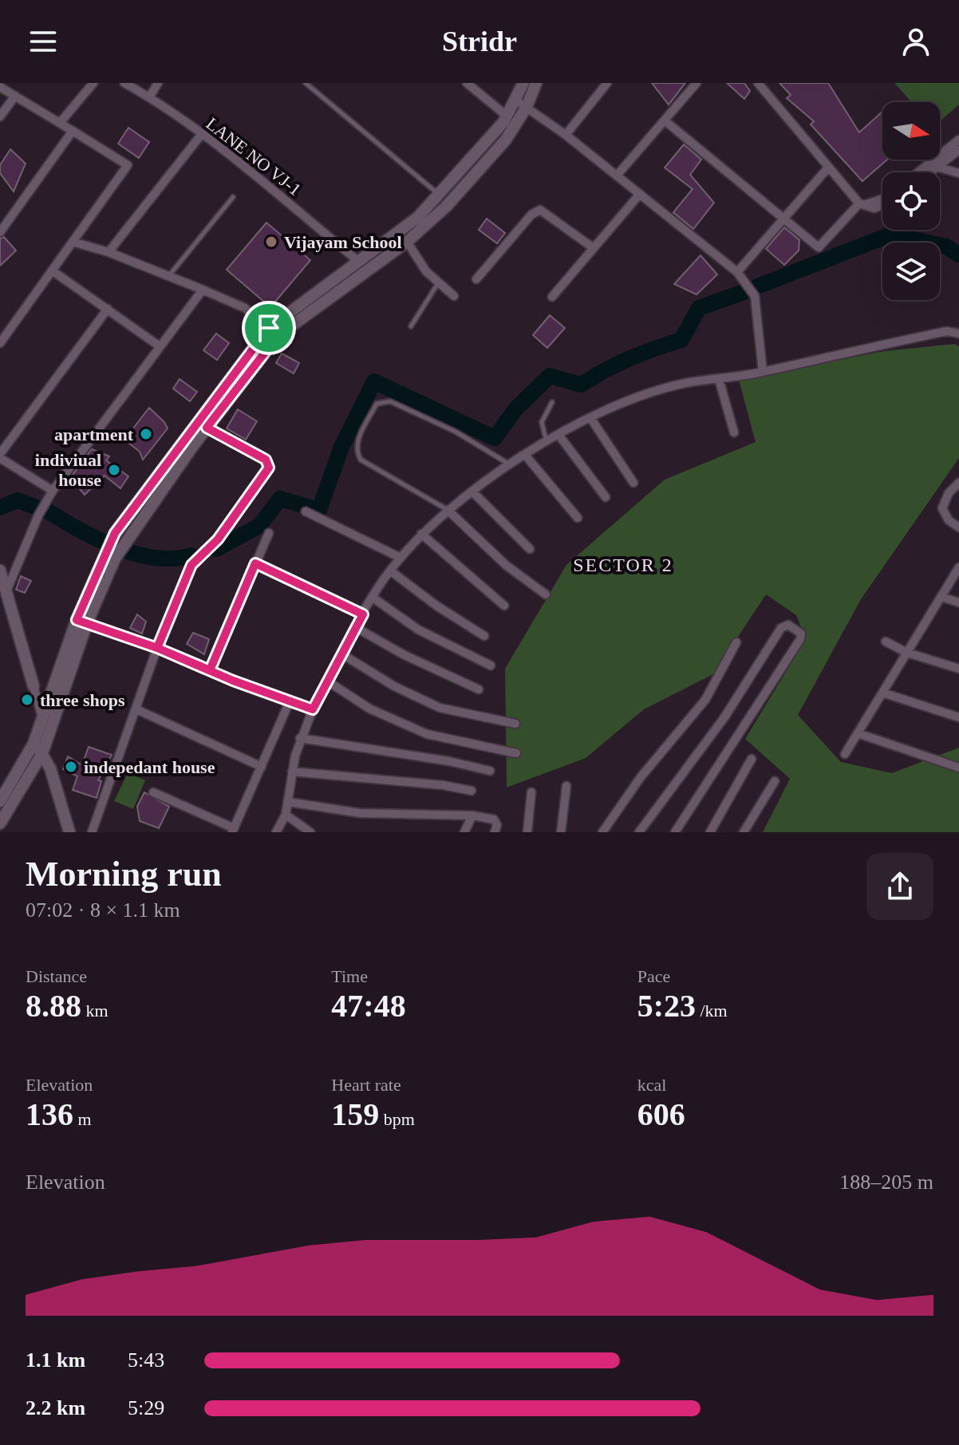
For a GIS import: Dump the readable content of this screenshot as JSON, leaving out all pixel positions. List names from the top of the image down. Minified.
{"streets":{"street":["LANE NO VJ-1"]},"districts":["SECTOR 2"],"places":["Vijayam School","apartment","indiviual house","three shops","indepedant house"],"north":"right","page":{"header":"Stridr","heading":["Morning run","07:02 · 8 × 1.1 km"],"stats":[["Distance","8.88 km"],["Time","47:48"],["Pace","5:23 /km"],["Elevation","136 m"],["Heart rate","159 bpm"],["kcal","606"]],"chart":["Elevation","188–205 m"],"list":[{"name":"1.1 km","note":"5:43"},{"name":"2.2 km","note":"5:29"}]}}
